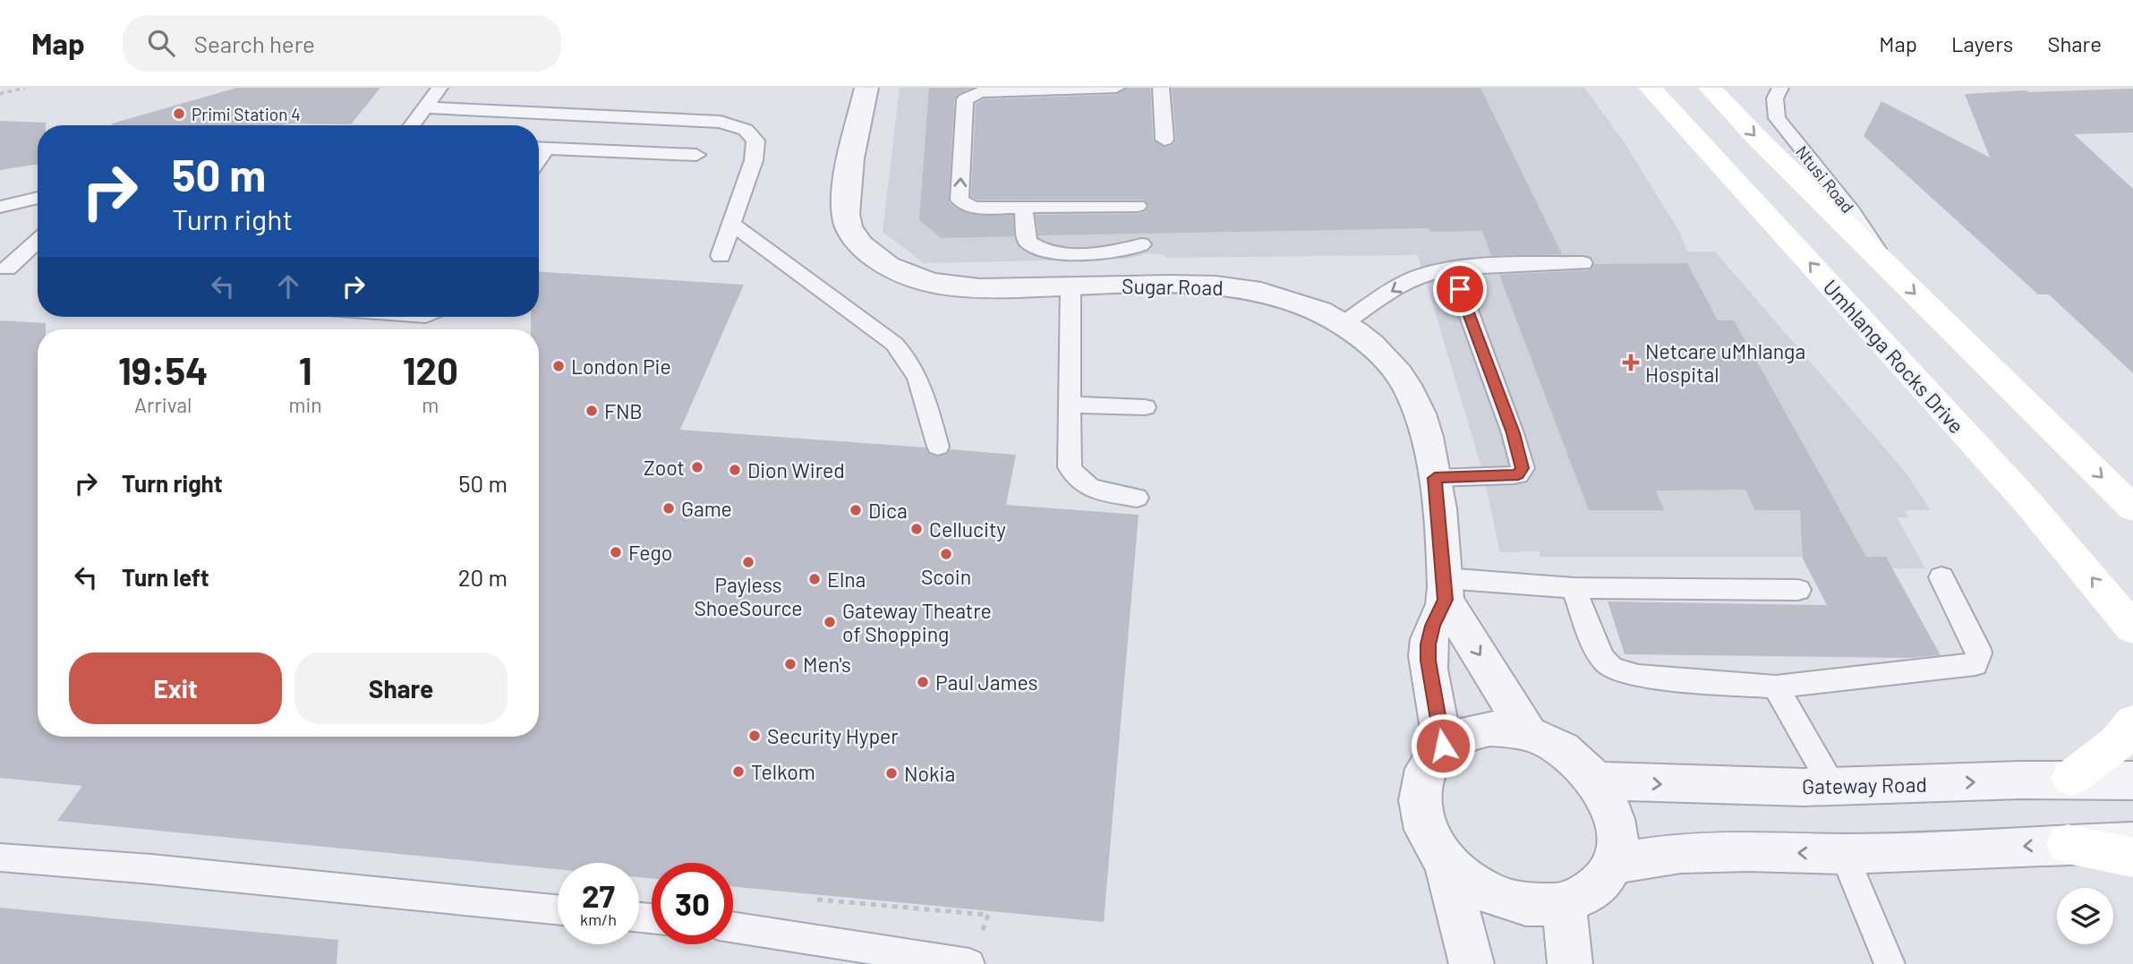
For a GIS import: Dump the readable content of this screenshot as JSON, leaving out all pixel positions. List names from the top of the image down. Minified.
{"streets":{"main road":["Umhlanga Rocks Drive"],"street":["Sugar Road","Gateway Road"],"lane":["Ntusi Road"]},"crossings":[["Sugar Road","Gateway Road"]],"places":{"other":["Primi Station 4","London Pie","FNB","Zoot","Dion Wired","Game","Dica","Cellucity","Fego","Scoin","Payless ShoeSource","Elna","Gateway Theatre of Shopping","Men's","Paul James","Security Hyper","Telkom","Nokia"],"health":["Netcare uMhlanga Hospital"]},"page":{"header":"Map","search":"Search here","nav":["Map","Layers","Share"],"turn":["50 m","Turn right"],"eta":["19:54","Arrival","1","min","120","m"],"list":[{"name":"Turn right","value":"50 m"},{"name":"Turn left","value":"20 m"}],"buttons":["Exit","Share"],"speed":"27 km/h","limit":"30"}}
